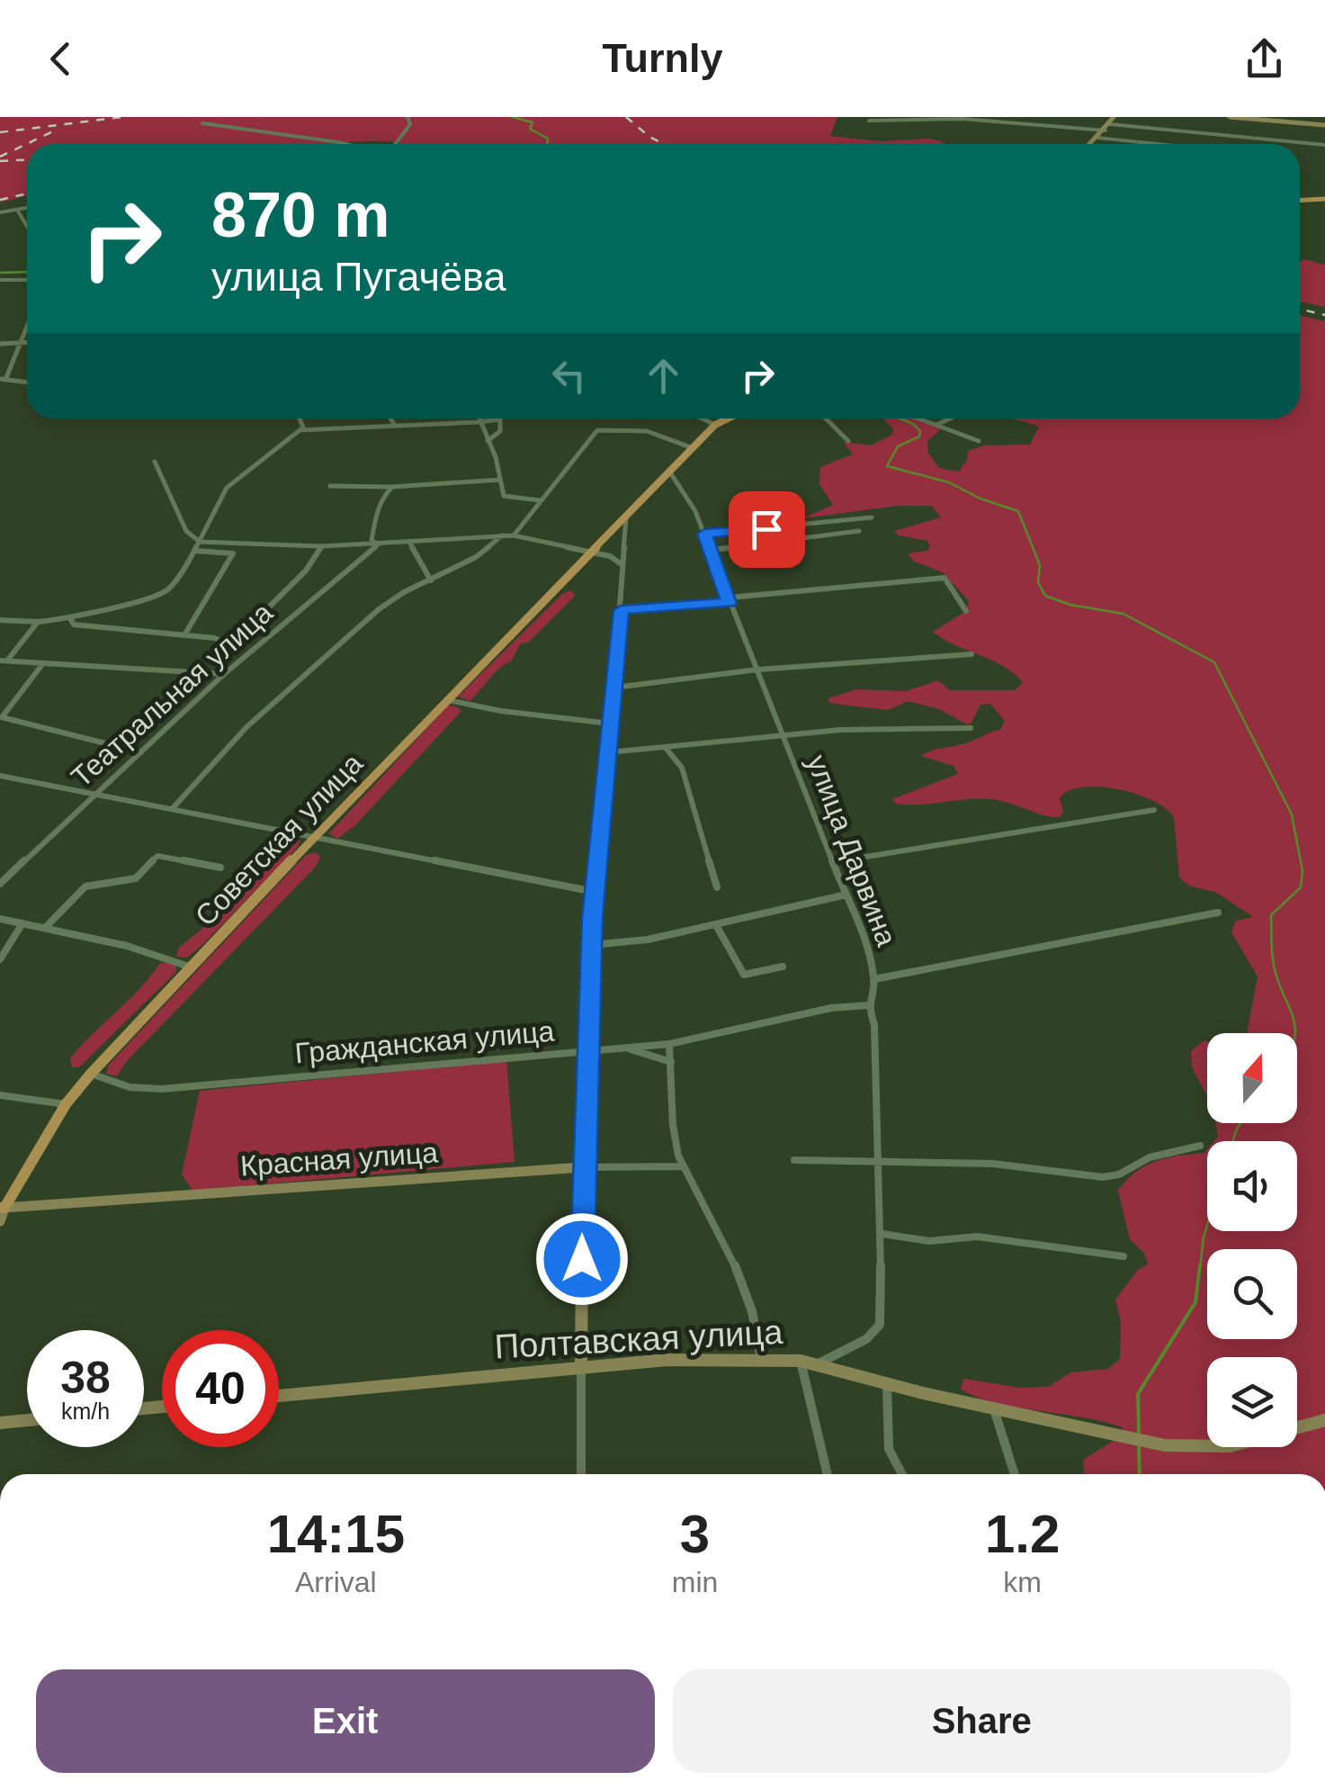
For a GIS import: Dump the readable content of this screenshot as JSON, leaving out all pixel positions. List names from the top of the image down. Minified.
{"streets":{"main road":["Советская улица"],"street":["Театральная улица","улица Дарвина","Гражданская улица","Красная улица","Полтавская улица"]},"crossings":[["Советская улица","улица Дарвина"],["Советская улица","Гражданская улица"],["Советская улица","Красная улица"],["улица Дарвина","Гражданская улица"],["улица Дарвина","Полтавская улица"]],"north":"top","page":{"header":"Turnly","turn":["870 m","улица Пугачёва"],"speed":"38 km/h","limit":"40","eta":["14:15","Arrival","3","min","1.2","km"],"buttons":["Exit","Share"]}}
